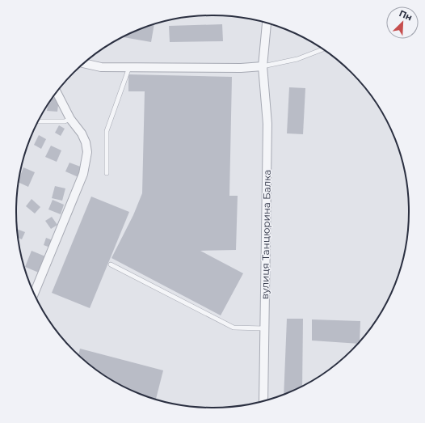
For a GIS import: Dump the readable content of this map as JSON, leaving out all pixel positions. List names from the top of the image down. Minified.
{"streets":{"street":["вулиця Танцюрина Балка"]},"north":"top right"}
